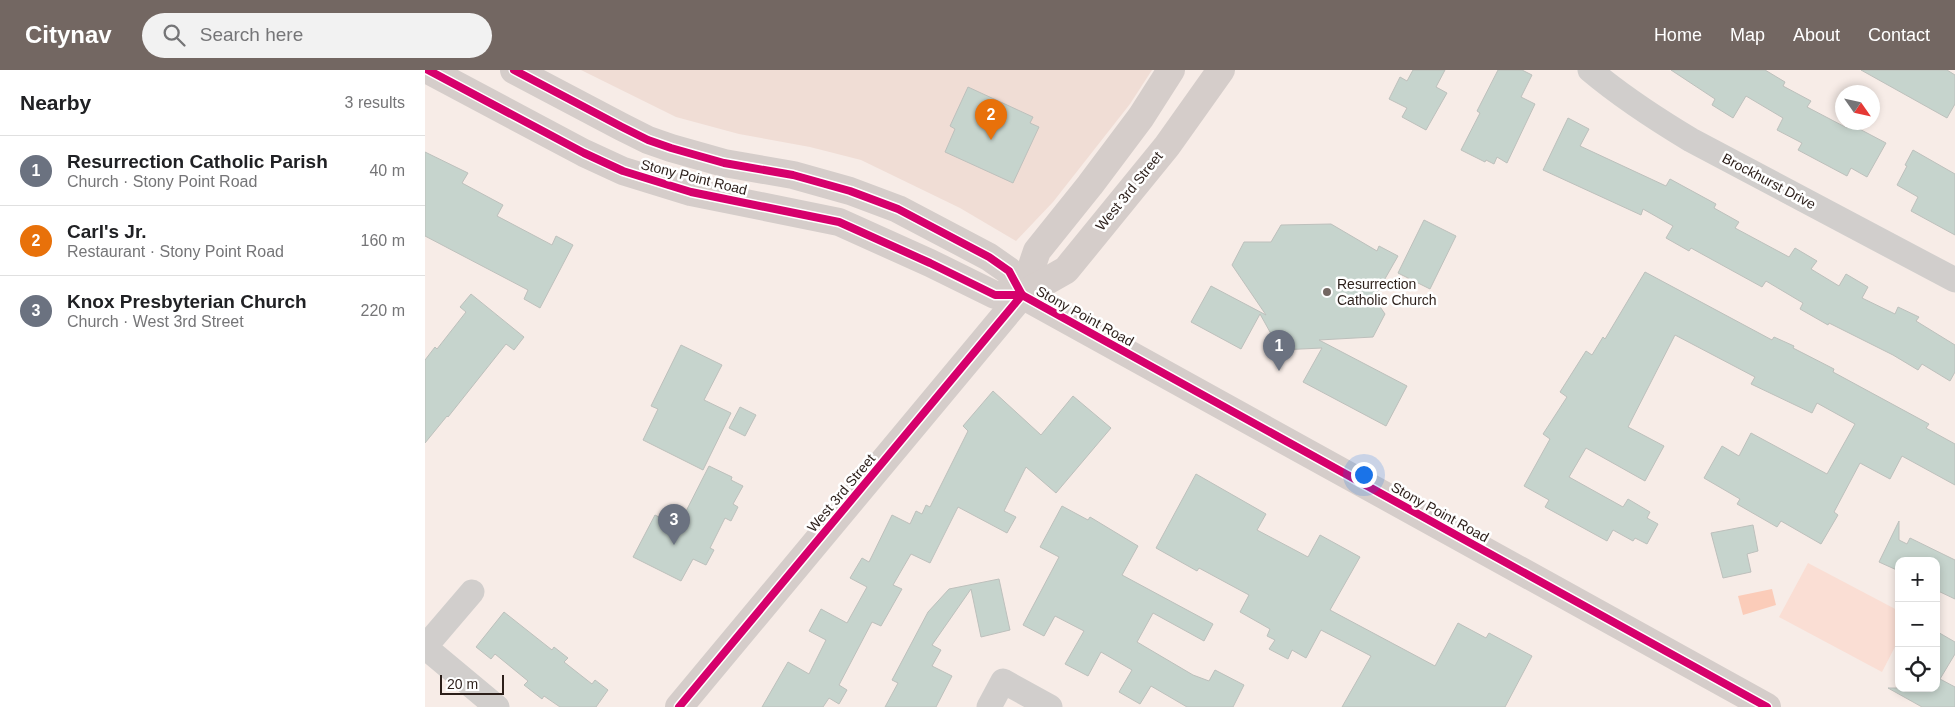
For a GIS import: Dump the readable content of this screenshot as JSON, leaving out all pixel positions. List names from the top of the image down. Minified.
{"streets":{"main road":["Stony Point Road","West 3rd Street"],"street":["Brockhurst Drive"]},"crossings":[["Stony Point Road","West 3rd Street"]],"places":["Resurrection Catholic Church"],"scale_bar":"20 m","north":"bottom right","page":{"header":"Citynav","search":"Search here","nav":["Home","Map","About","Contact"],"heading":["Nearby","3 results"],"pins":["2","1","3"],"list":[{"mark":"1","name":"Resurrection Catholic Parish","note":"Church · Stony Point Road","value":"40 m"},{"mark":"2","name":"Carl's Jr.","note":"Restaurant · Stony Point Road","value":"160 m"},{"mark":"3","name":"Knox Presbyterian Church","note":"Church · West 3rd Street","value":"220 m"}],"map_buttons":["+","−"],"scale":"20 m"}}
